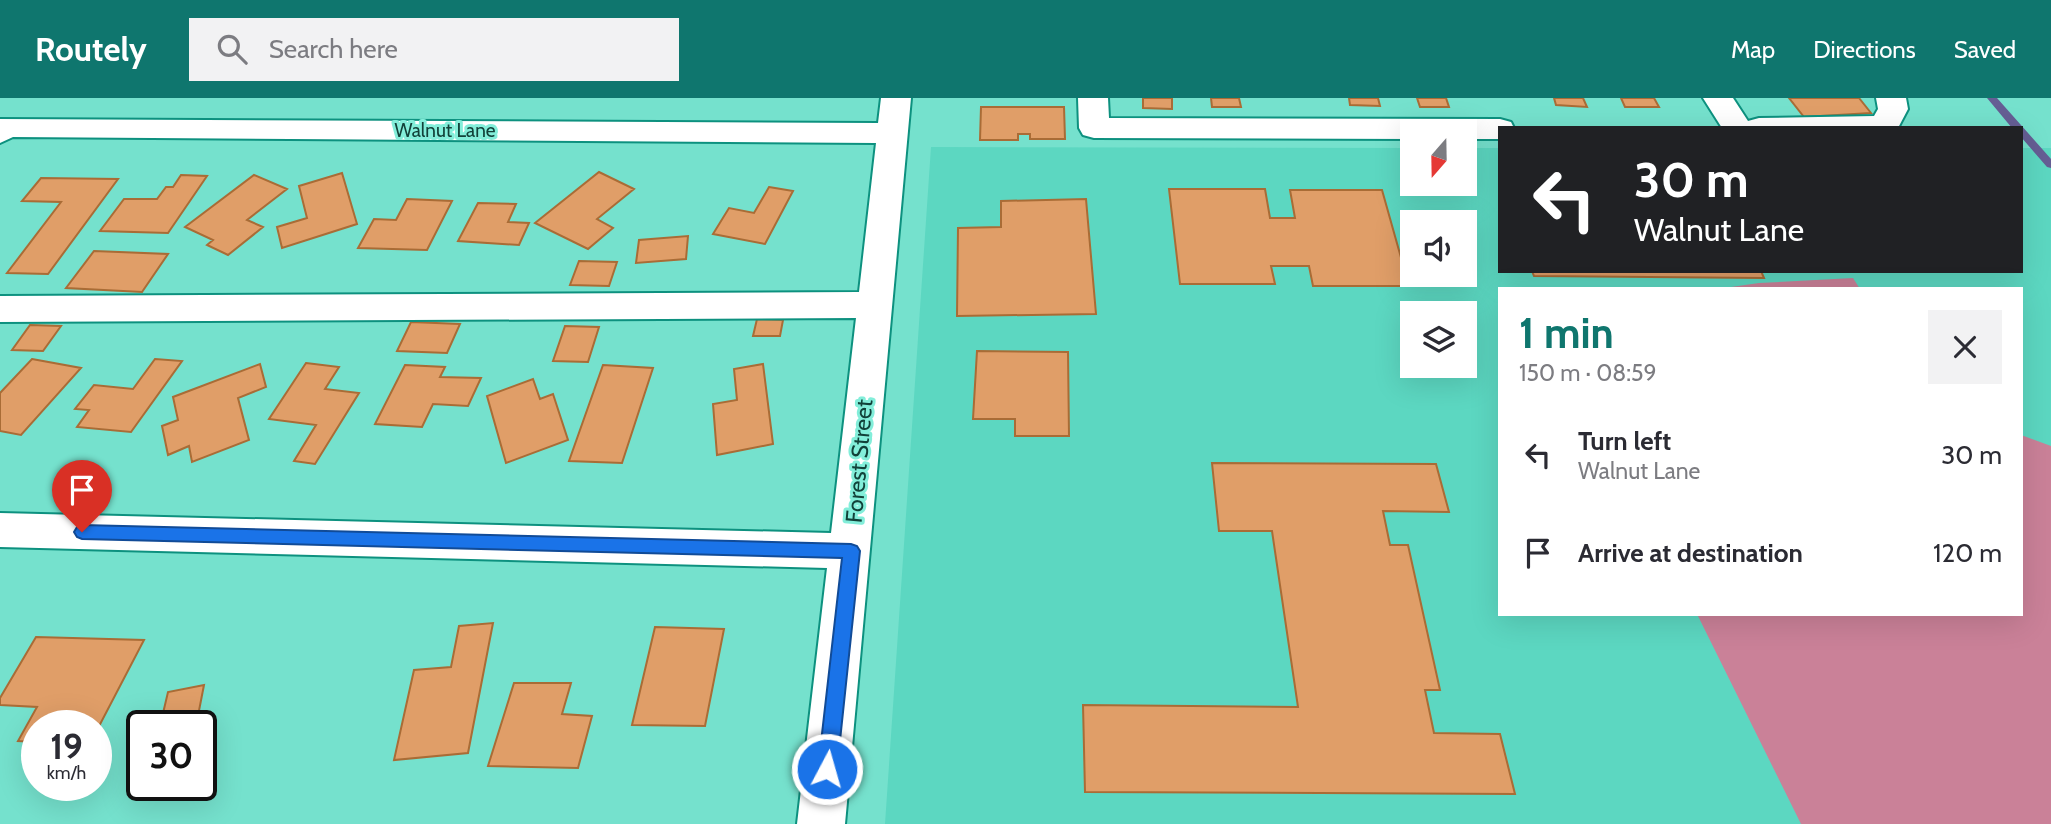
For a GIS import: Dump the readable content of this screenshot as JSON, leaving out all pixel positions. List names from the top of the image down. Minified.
{"streets":{"street":["Walnut Lane","Forest Street"]},"crossings":[["Walnut Lane","Forest Street"]],"north":"bottom","page":{"header":"Routely","search":"Search here","nav":["Map","Directions","Saved"],"turn":["30 m","Walnut Lane"],"heading":["1 min","150 m · 08:59"],"list":[{"name":"Turn left","note":"Walnut Lane","value":"30 m"},{"name":"Arrive at destination","value":"120 m"}],"speed":"19 km/h","limit":"30"}}
